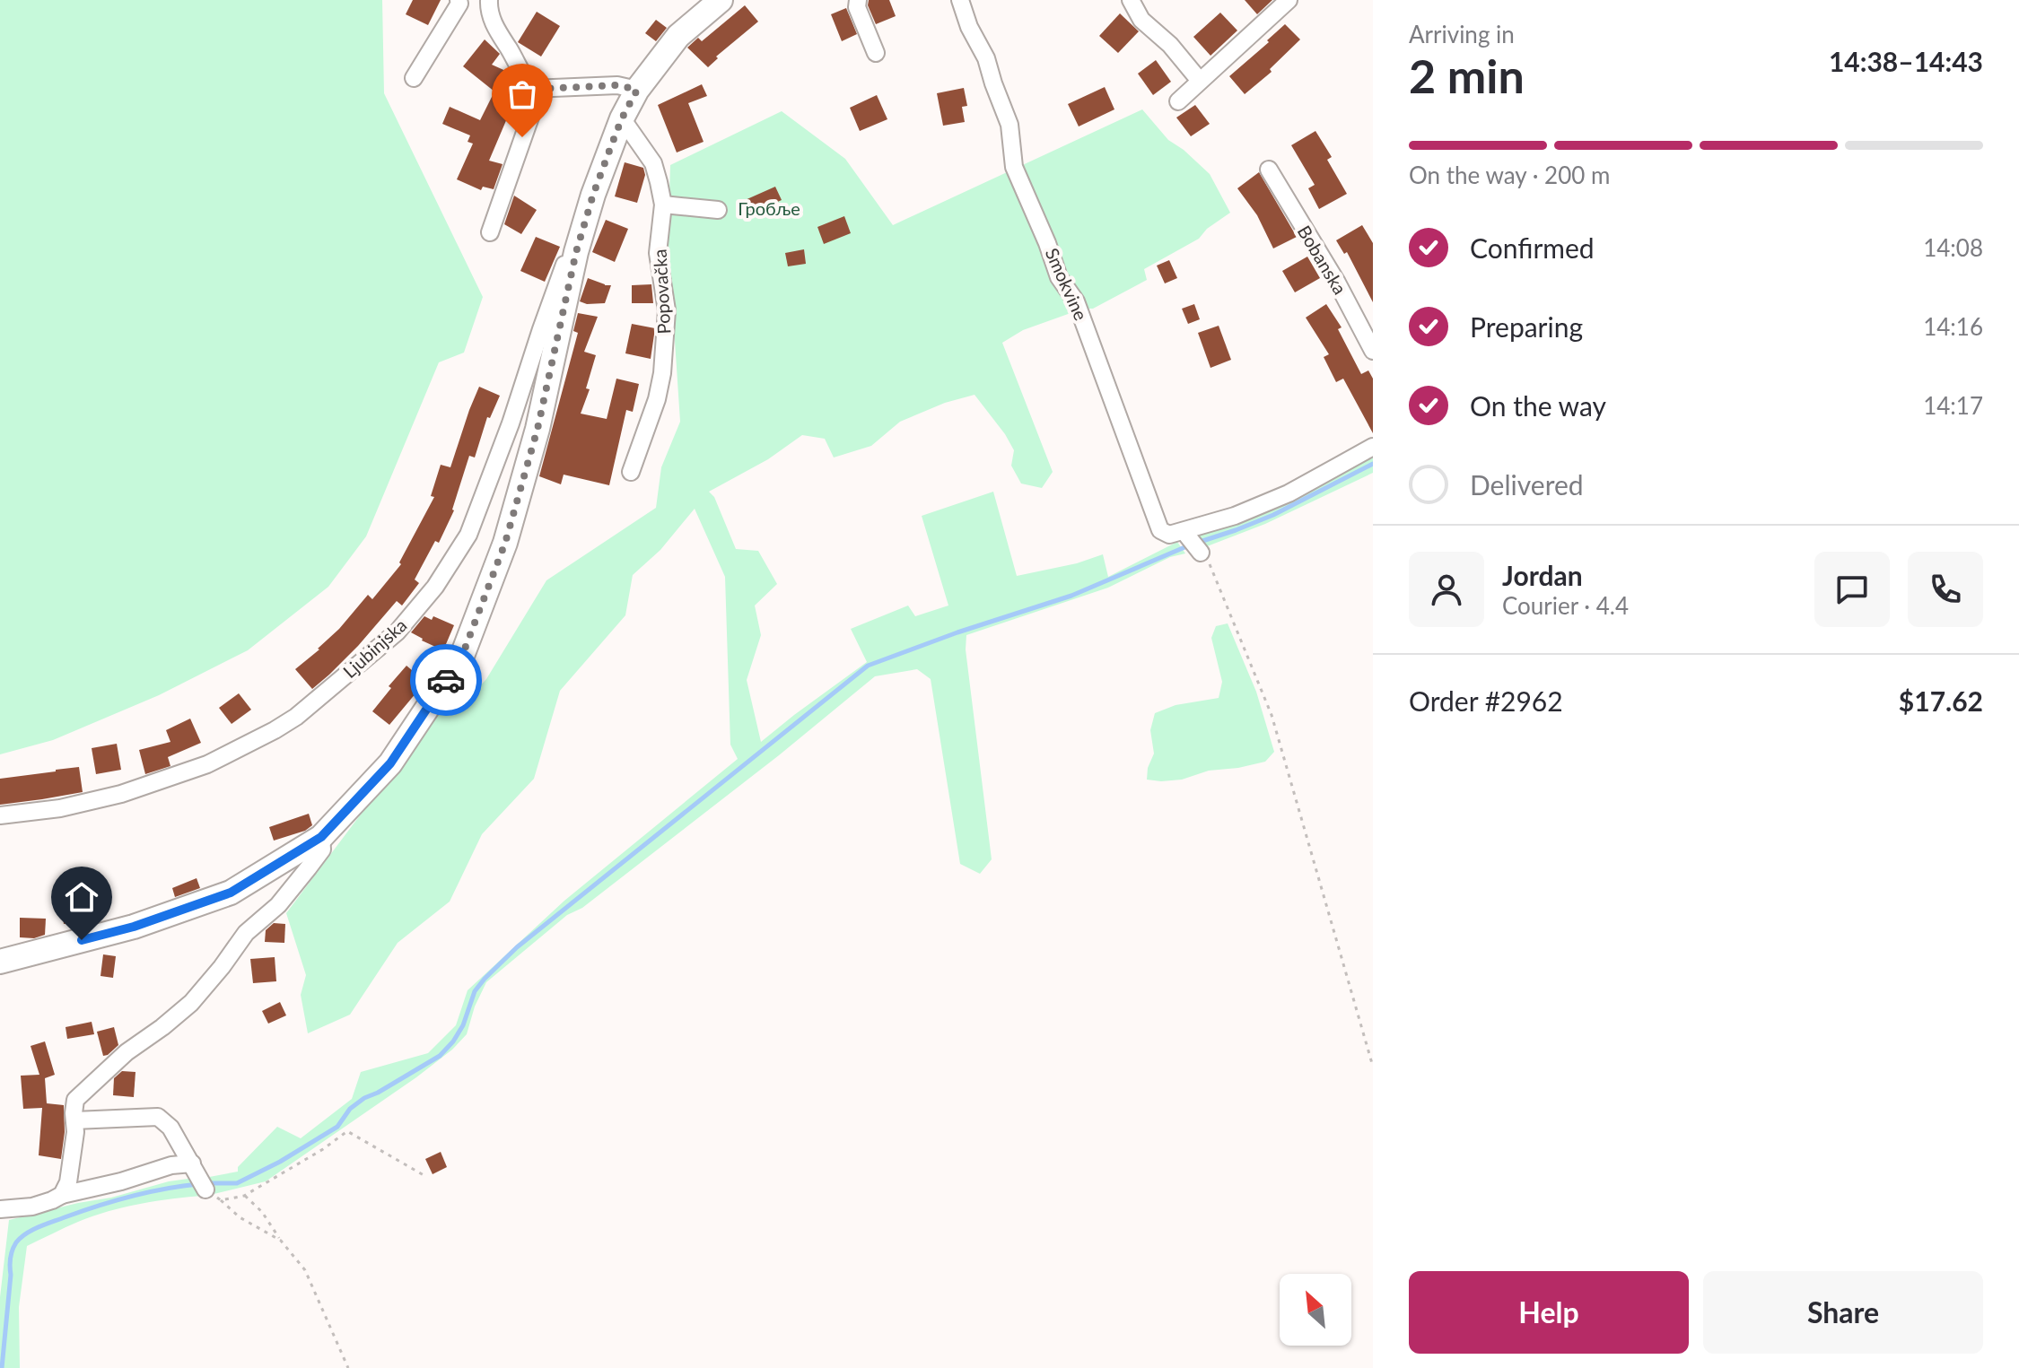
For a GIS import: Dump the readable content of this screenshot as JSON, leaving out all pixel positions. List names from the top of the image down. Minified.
{"streets":{"street":["Bobanska","Smokvine","Popovačka","Ljubinjska"]},"parks":["Гробље"],"north":"top left","page":{"heading":["2 min","Arriving in","14:38–14:43"],"panel":["Jordan","Courier · 4.4","Order #2962","$17.62"],"bar":"On the way · 200 m","list":[["Confirmed","14:08"],["Preparing","14:16"],["On the way","14:17"],"Delivered"],"buttons":["Help","Share"]}}
